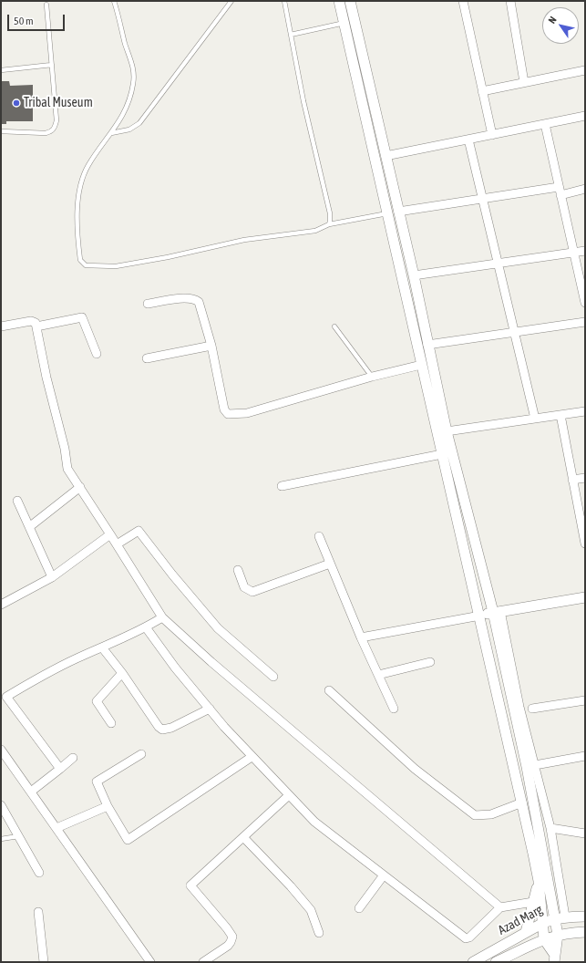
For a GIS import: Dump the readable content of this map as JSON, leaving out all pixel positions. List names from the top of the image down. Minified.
{"streets":{"street":["Azad Marg"]},"places":["Tribal Museum"],"scale_bar":"50 m","north":"top left"}
